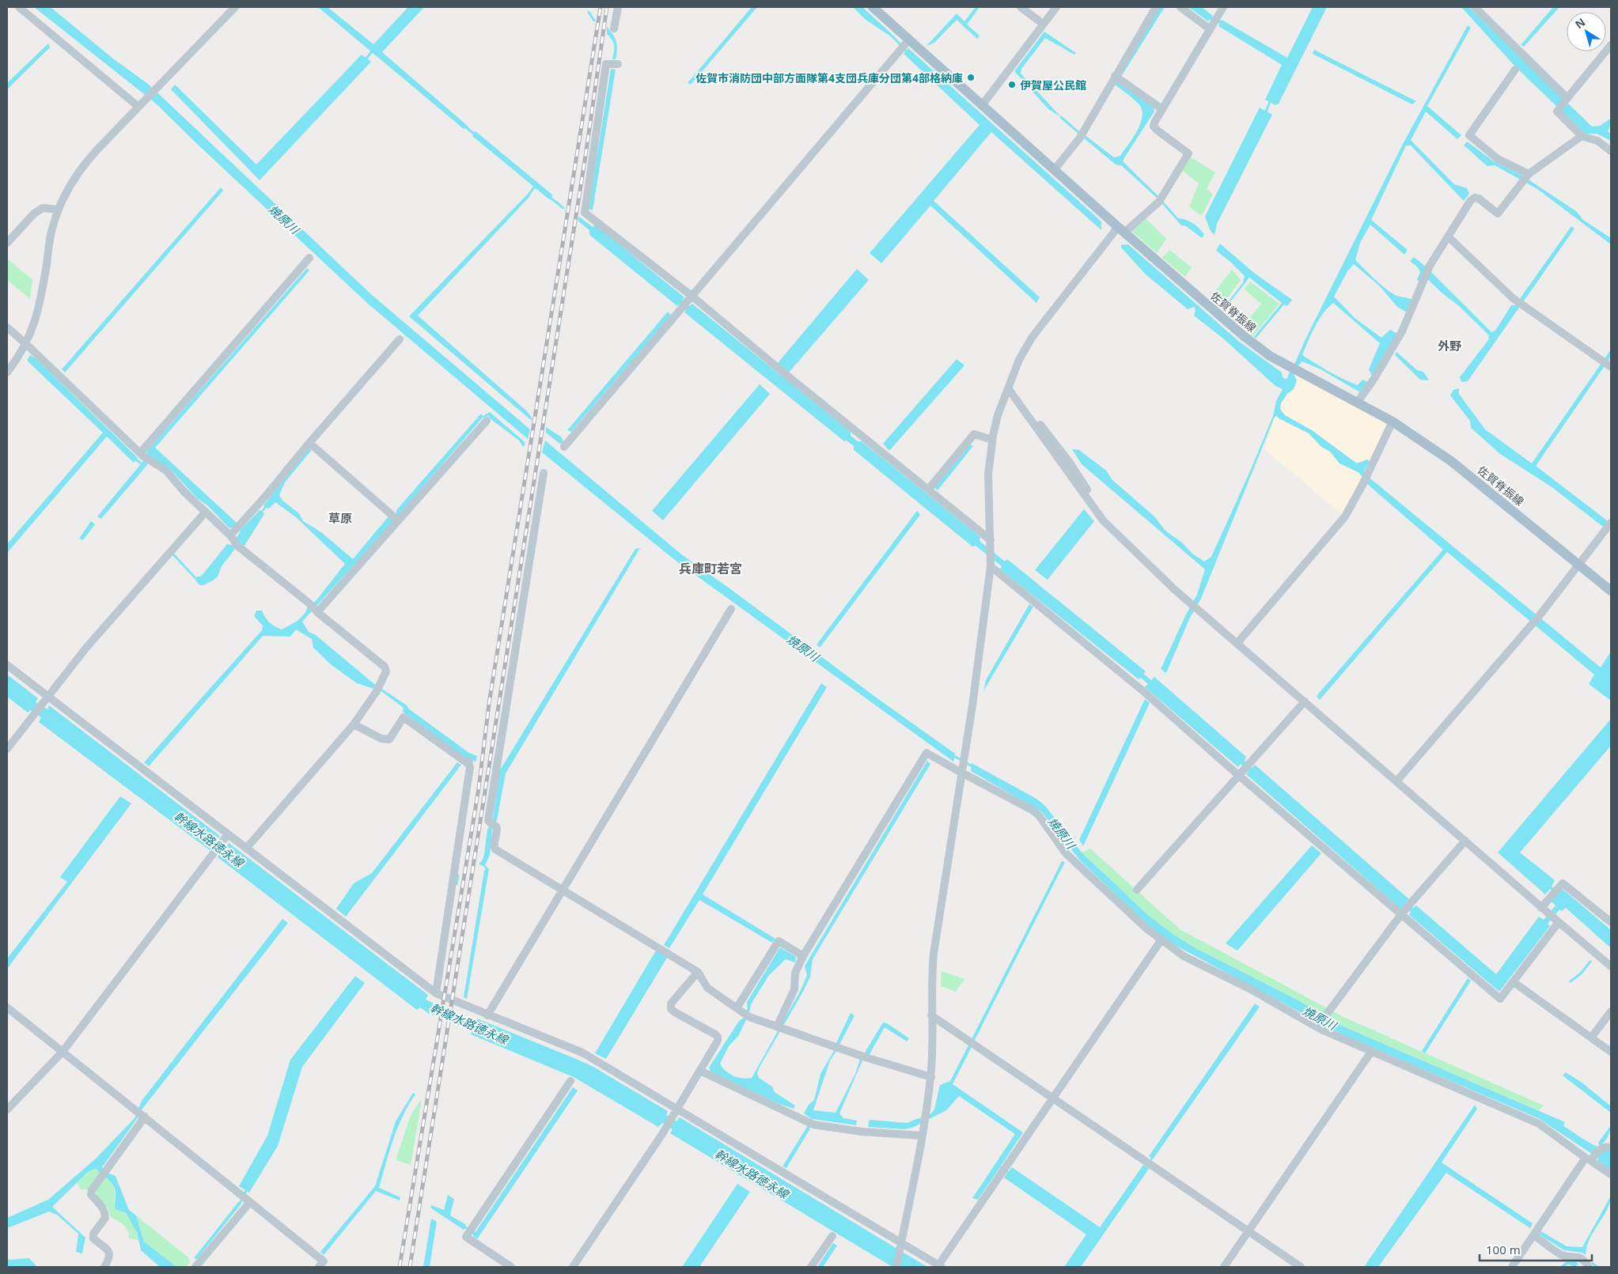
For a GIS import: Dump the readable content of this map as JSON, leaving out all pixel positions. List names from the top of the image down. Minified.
{"streets":{"main road":["佐賀脊振線"]},"districts":["外野","草原","兵庫町若宮"],"water":["焼原川","幹線水路徳永線"],"places":["佐賀市消防団中部方面隊第4支団兵庫分団第4部格納庫","伊賀屋公民館"],"scale_bar":"100 m","north":"top left"}
